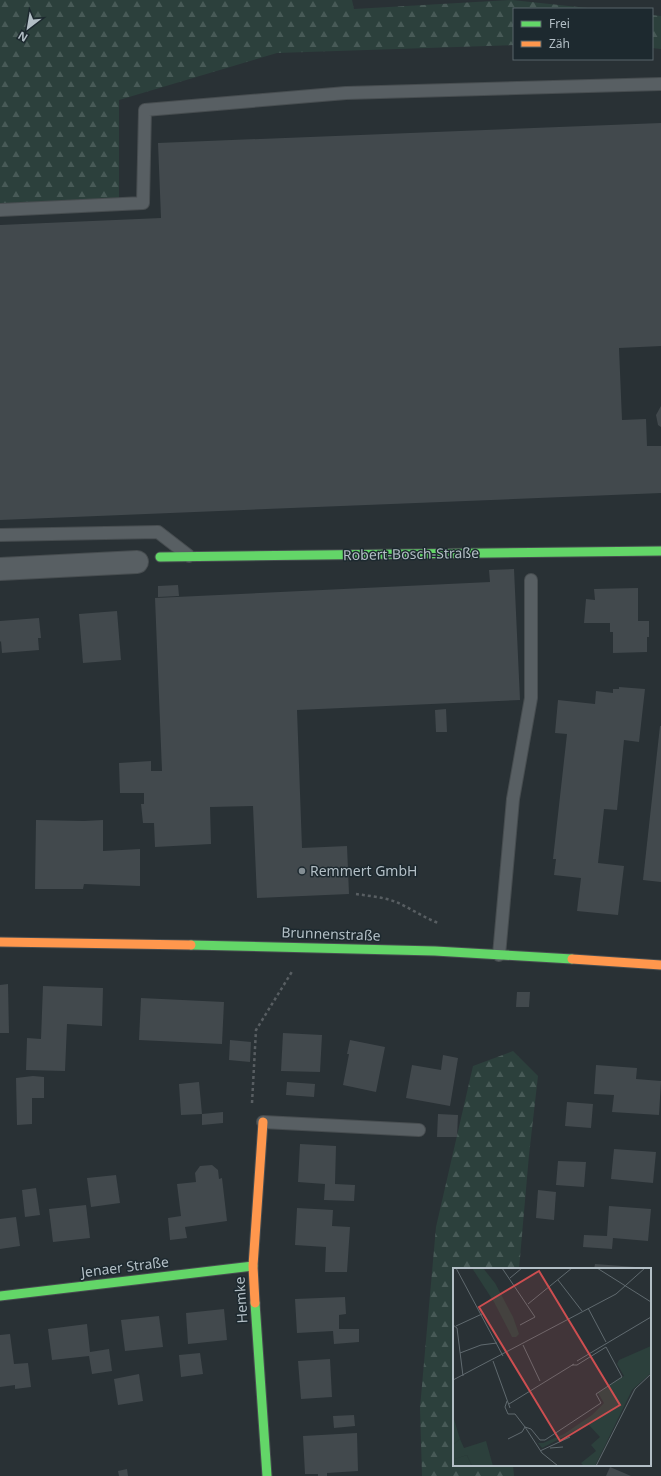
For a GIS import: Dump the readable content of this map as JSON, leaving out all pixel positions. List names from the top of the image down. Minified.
{"streets":{"street":["Robert-Bosch-Straße","Brunnenstraße","Jenaer Straße","Hemke"]},"crossings":[["Jenaer Straße","Hemke"]],"places":["Remmert GmbH"],"legend":["Frei","Zäh"],"north":"bottom left"}
